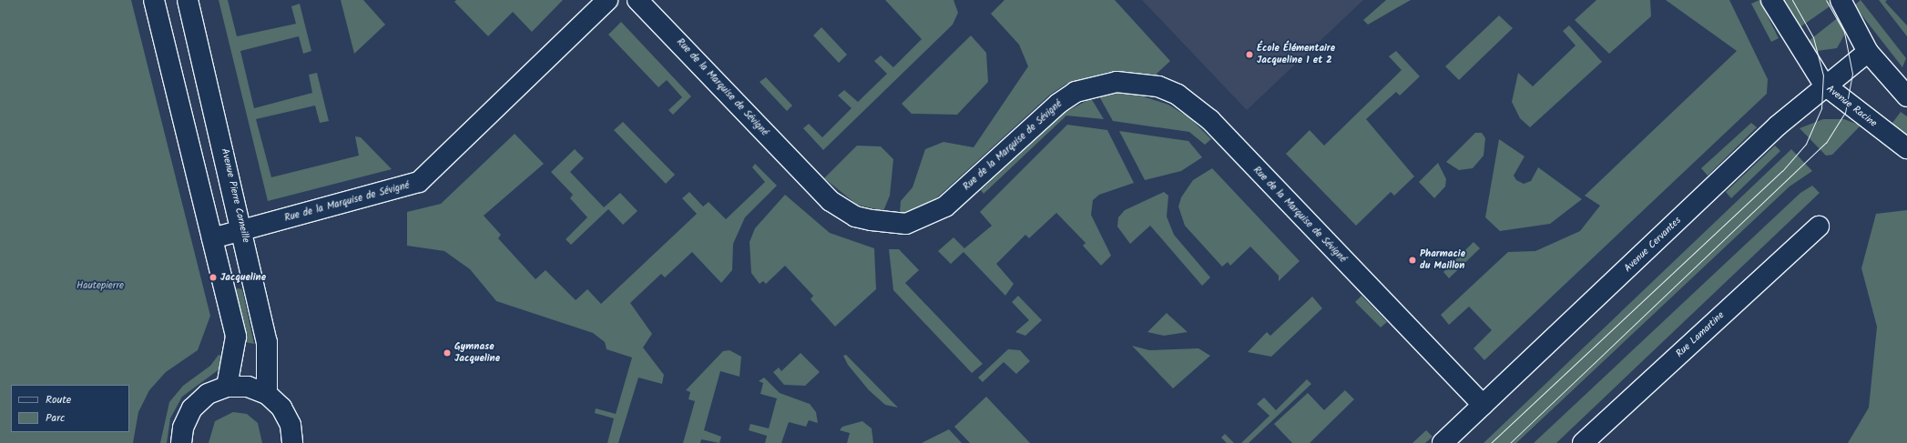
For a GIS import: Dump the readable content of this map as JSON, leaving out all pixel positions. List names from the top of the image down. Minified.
{"streets":{"street":["Rue de la Marquise de Sévigné","Avenue Racine","Avenue Pierre Corneille","Avenue Cervantes","Rue Lamartine"]},"crossings":[["Rue de la Marquise de Sévigné","Avenue Pierre Corneille"],["Rue de la Marquise de Sévigné","Avenue Cervantes"],["Avenue Racine","Avenue Cervantes"]],"parks":["Hautepierre"],"places":["École Élémentaire Jacqueline 1 et 2","Pharmacie du Maillon","Jacqueline","Gymnase Jacqueline"],"legend":["Route","Parc"]}
